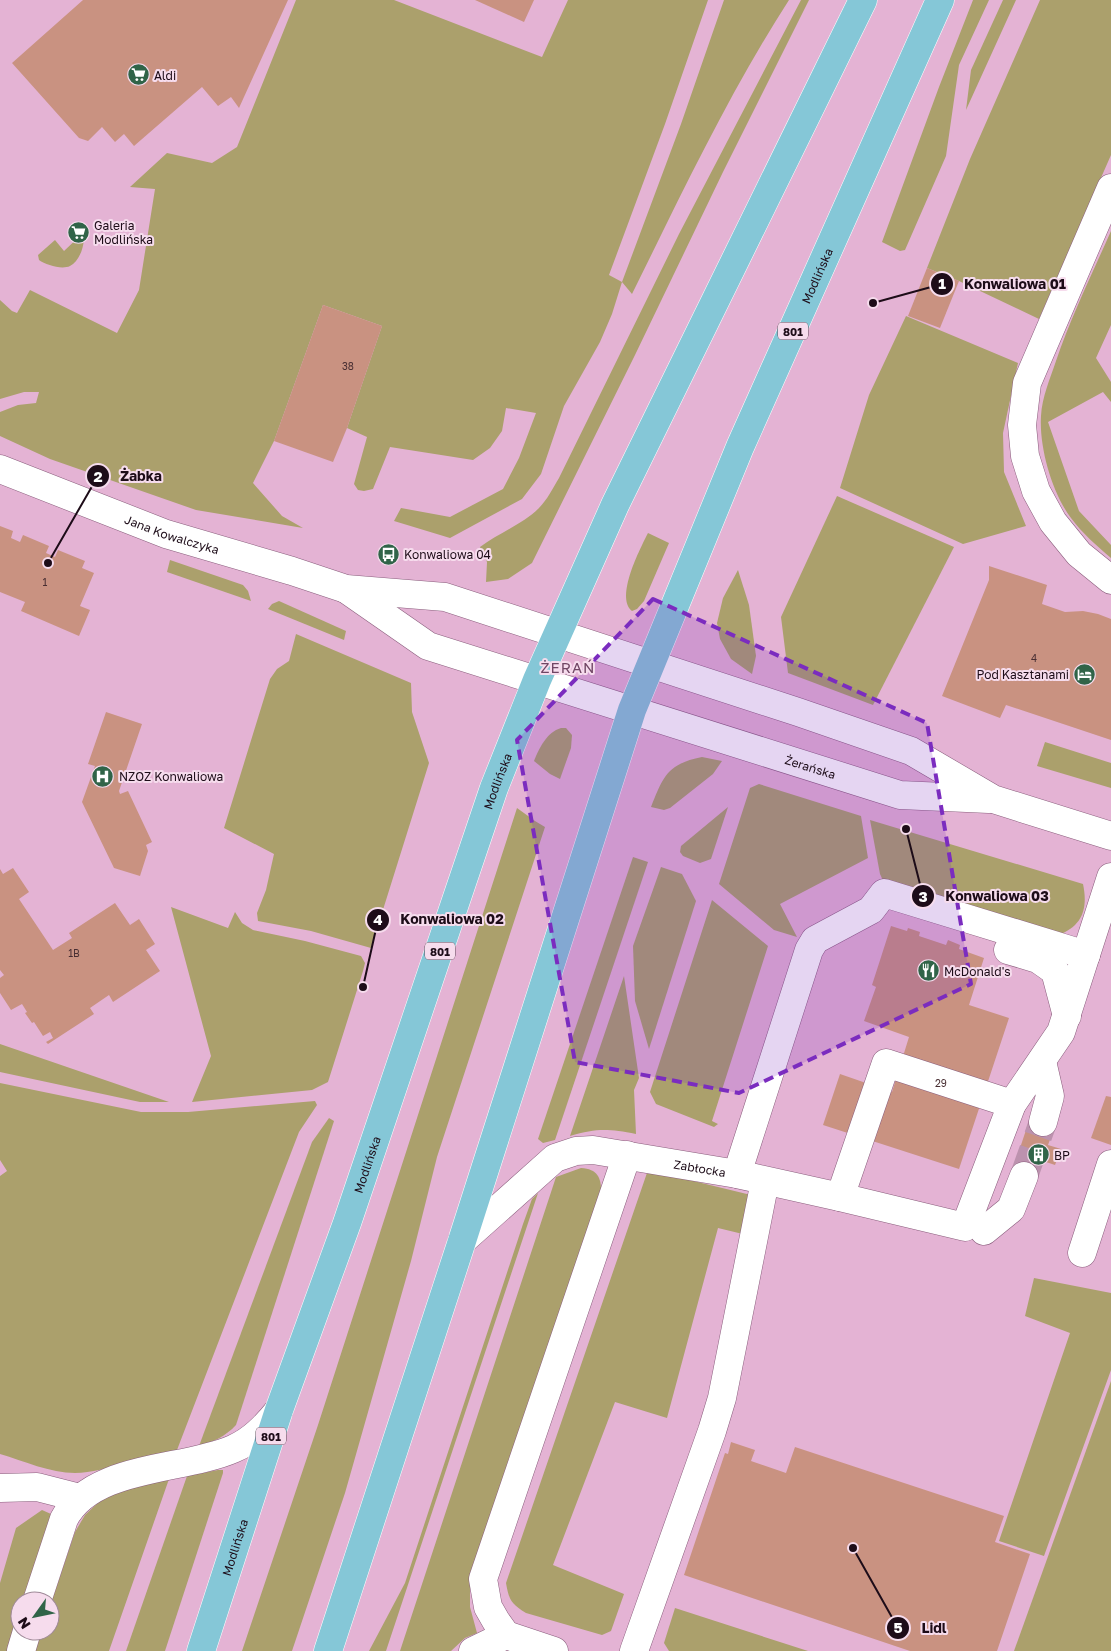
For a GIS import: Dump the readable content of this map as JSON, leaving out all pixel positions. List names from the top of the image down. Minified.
{"streets":{"main road":["Modlińska","801"],"street":["Jana Kowalczyka","Żerańska","Zabłocka"]},"crossings":[["Modlińska","Jana Kowalczyka"],["Modlińska","Żerańska"],["Modlińska","Zabłocka"]],"districts":["ŻERAŃ"],"places":{"supermarket":["Aldi","Galeria Modlińska"],"other":["Konwaliowa 01","Żabka","Konwaliowa 03","Konwaliowa 02","Lidl"],"bus stop":["Konwaliowa 04"],"hotel":["Pod Kasztanami"],"hospital":["NZOZ Konwaliowa"],"restaurant":["McDonald's"],"building":["BP"]},"house_numbers":["38","1","4","1B","29"],"north":"bottom left"}
